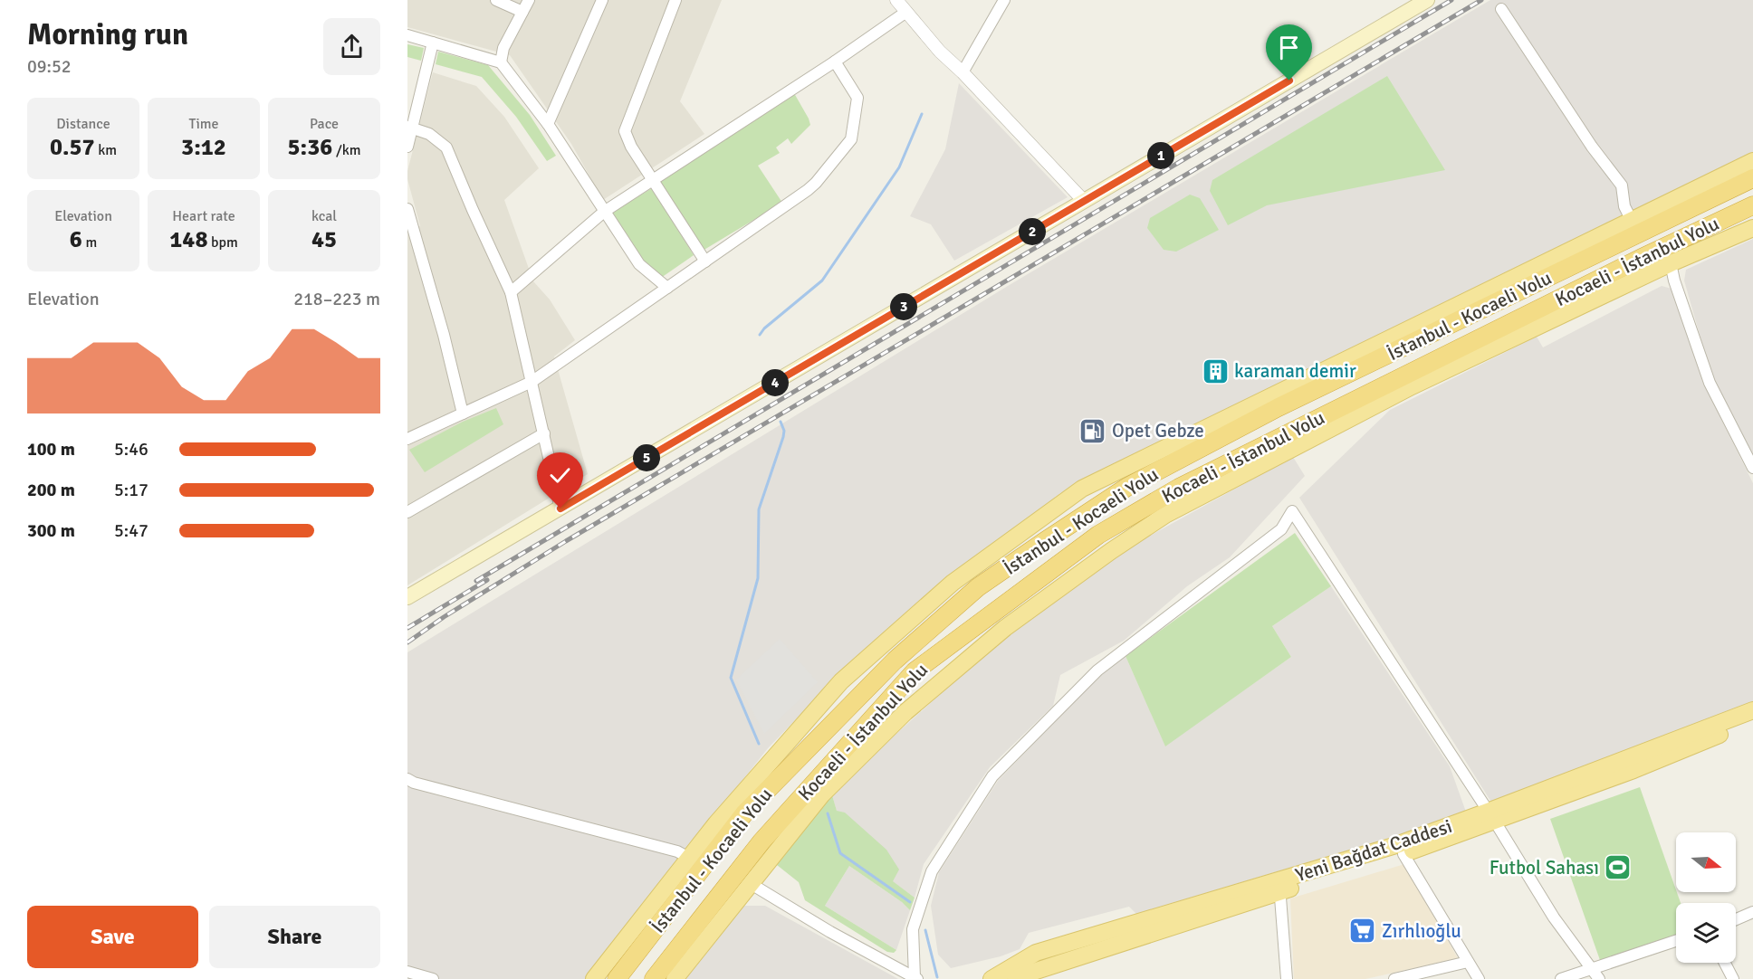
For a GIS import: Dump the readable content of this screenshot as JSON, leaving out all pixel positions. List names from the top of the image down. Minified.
{"streets":{"highway":["Kocaeli - İstanbul Yolu","İstanbul - Kocaeli Yolu"],"main road":["Yeni Bağdat Caddesi"]},"places":{"building":["karaman demir"],"fuel station":["Opet Gebze"],"sports":["Futbol Sahası"],"supermarket":["Zırhlıoğlu"]},"north":"right","page":{"heading":["Morning run","09:52"],"stats":[["Distance","0.57 km"],["Time","3:12"],["Pace","5:36 /km"],["Elevation","6 m"],["Heart rate","148 bpm"],["kcal","45"]],"pins":["1","2","3","4","5"],"chart":["Elevation","218–223 m"],"list":[{"name":"100 m","note":"5:46"},{"name":"200 m","note":"5:17"},{"name":"300 m","note":"5:47"}],"buttons":["Save","Share"]}}
